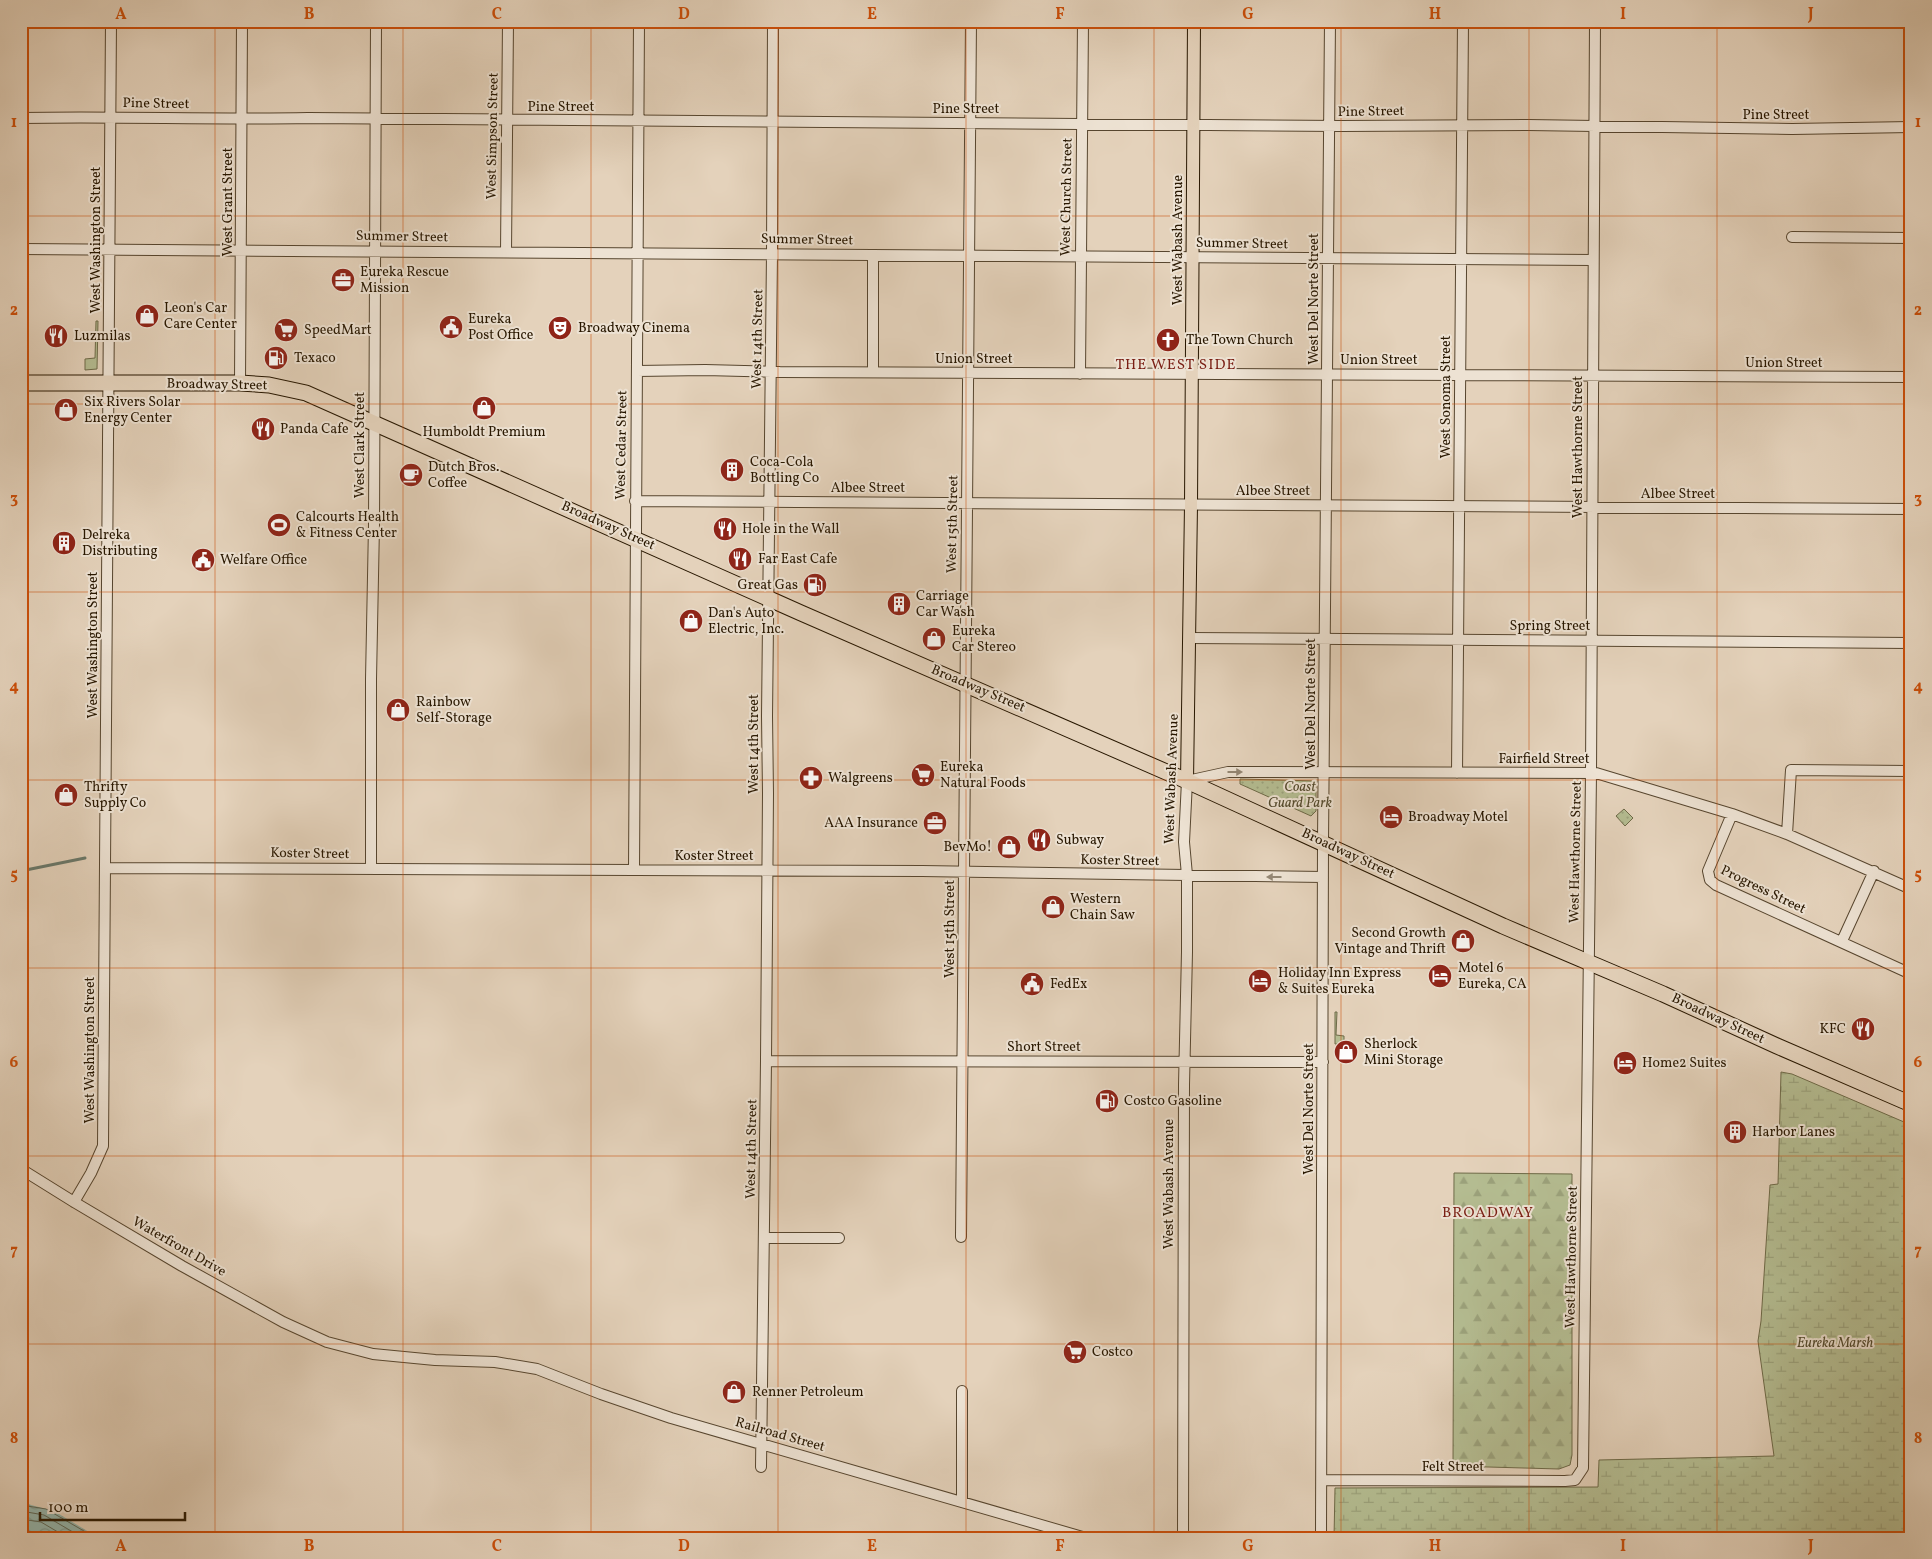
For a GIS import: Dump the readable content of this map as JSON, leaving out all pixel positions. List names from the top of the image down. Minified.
{"streets":{"highway":["Broadway Street"],"main road":["West Wabash Avenue"],"street":["Pine Street","West Simpson Street","West Church Street","West Grant Street","Summer Street","West Washington Street","West Del Norte Street","West 14th Street","Union Street","West Sonoma Street","West Clark Street","West Cedar Street","West Hawthorne Street","Albee Street","West 15th Street","Spring Street","Fairfield Street","Koster Street","Progress Street","Short Street","Waterfront Drive","Railroad Street","Felt Street"]},"crossings":[["Pine Street","West Simpson Street"],["Pine Street","West Church Street"],["Pine Street","West Grant Street"],["Pine Street","West Washington Street"],["Pine Street","West Wabash Avenue"],["Pine Street","West Del Norte Street"],["Pine Street","West 14th Street"],["Pine Street","West Sonoma Street"],["Pine Street","West Clark Street"],["Pine Street","West Cedar Street"],["Pine Street","West Hawthorne Street"],["Pine Street","West 15th Street"],["West Simpson Street","Summer Street"],["West Church Street","Summer Street"],["West Church Street","Union Street"],["West Grant Street","Summer Street"],["West Grant Street","Broadway Street"],["Summer Street","West Washington Street"],["Summer Street","West Wabash Avenue"],["Summer Street","West Del Norte Street"],["Summer Street","West 14th Street"],["Summer Street","West Sonoma Street"],["Summer Street","West Clark Street"],["Summer Street","West Cedar Street"],["Summer Street","West Hawthorne Street"],["Summer Street","West 15th Street"],["West Washington Street","Broadway Street"],["West Washington Street","Koster Street"],["West Washington Street","Waterfront Drive"],["West Wabash Avenue","Union Street"],["West Wabash Avenue","Broadway Street"],["West Wabash Avenue","Albee Street"],["West Wabash Avenue","Spring Street"],["West Wabash Avenue","Fairfield Street"],["West Wabash Avenue","Koster Street"],["West Wabash Avenue","Short Street"],["West Del Norte Street","Union Street"],["West Del Norte Street","Broadway Street"],["West Del Norte Street","Albee Street"],["West Del Norte Street","Spring Street"],["West Del Norte Street","Fairfield Street"],["West Del Norte Street","Koster Street"],["West Del Norte Street","Short Street"],["West Del Norte Street","Felt Street"],["West 14th Street","Union Street"],["West 14th Street","Broadway Street"],["West 14th Street","Albee Street"],["West 14th Street","Koster Street"],["West 14th Street","Short Street"],["West 14th Street","Railroad Street"],["Union Street","West Sonoma Street"],["Union Street","West Cedar Street"],["Union Street","West Hawthorne Street"],["Union Street","West 15th Street"],["Broadway Street","West Clark Street"],["Broadway Street","West Cedar Street"],["Broadway Street","West Hawthorne Street"],["Broadway Street","West 15th Street"],["Broadway Street","Fairfield Street"],["West Sonoma Street","Albee Street"],["West Sonoma Street","Spring Street"],["West Sonoma Street","Fairfield Street"],["West Clark Street","Koster Street"],["West Cedar Street","Albee Street"],["West Cedar Street","Koster Street"],["West Hawthorne Street","Albee Street"],["West Hawthorne Street","Spring Street"],["West Hawthorne Street","Fairfield Street"],["West Hawthorne Street","Felt Street"],["Albee Street","West 15th Street"],["West 15th Street","Koster Street"],["West 15th Street","Short Street"],["Fairfield Street","Progress Street"],["Waterfront Drive","Railroad Street"]],"districts":["THE WEST SIDE","BROADWAY"],"parks":["Coast Guard Park","Eureka Marsh"],"places":{"office":["Eureka Rescue Mission","AAA Insurance"],"shop":["Leon's Car Care Center","Humboldt Premium","Six Rivers Solar Energy Center","Dan's Auto Electric, Inc.","Eureka Car Stereo","Rainbow Self-Storage","Thrifty Supply Co","BevMo!","Western Chain Saw","Second Growth Vintage and Thrift","Sherlock Mini Storage","Renner Petroleum"],"public building":["Eureka Post Office","Welfare Office","FedEx"],"theatre":["Broadway Cinema"],"supermarket":["SpeedMart","Eureka Natural Foods","Costco"],"restaurant":["Luzmilas","Panda Cafe","Hole in the Wall","Far East Cafe","Subway","KFC"],"church":["The Town Church"],"fuel station":["Texaco","Great Gas","Costco Gasoline"],"building":["Coca-Cola Bottling Co","Delreka Distributing","Carriage Car Wash","Harbor Lanes"],"cafe":["Dutch Bros. Coffee"],"sports":["Calcourts Health & Fitness Center"],"pharmacy":["Walgreens"],"hotel":["Broadway Motel","Motel 6 Eureka, CA","Holiday Inn Express & Suites Eureka","Home2 Suites"]},"scale_bar":"100 m","grid":{"columns":["A","B","C","D","E","F","G","H","I","J"],"rows":["1","2","3","4","5","6","7","8"]}}
